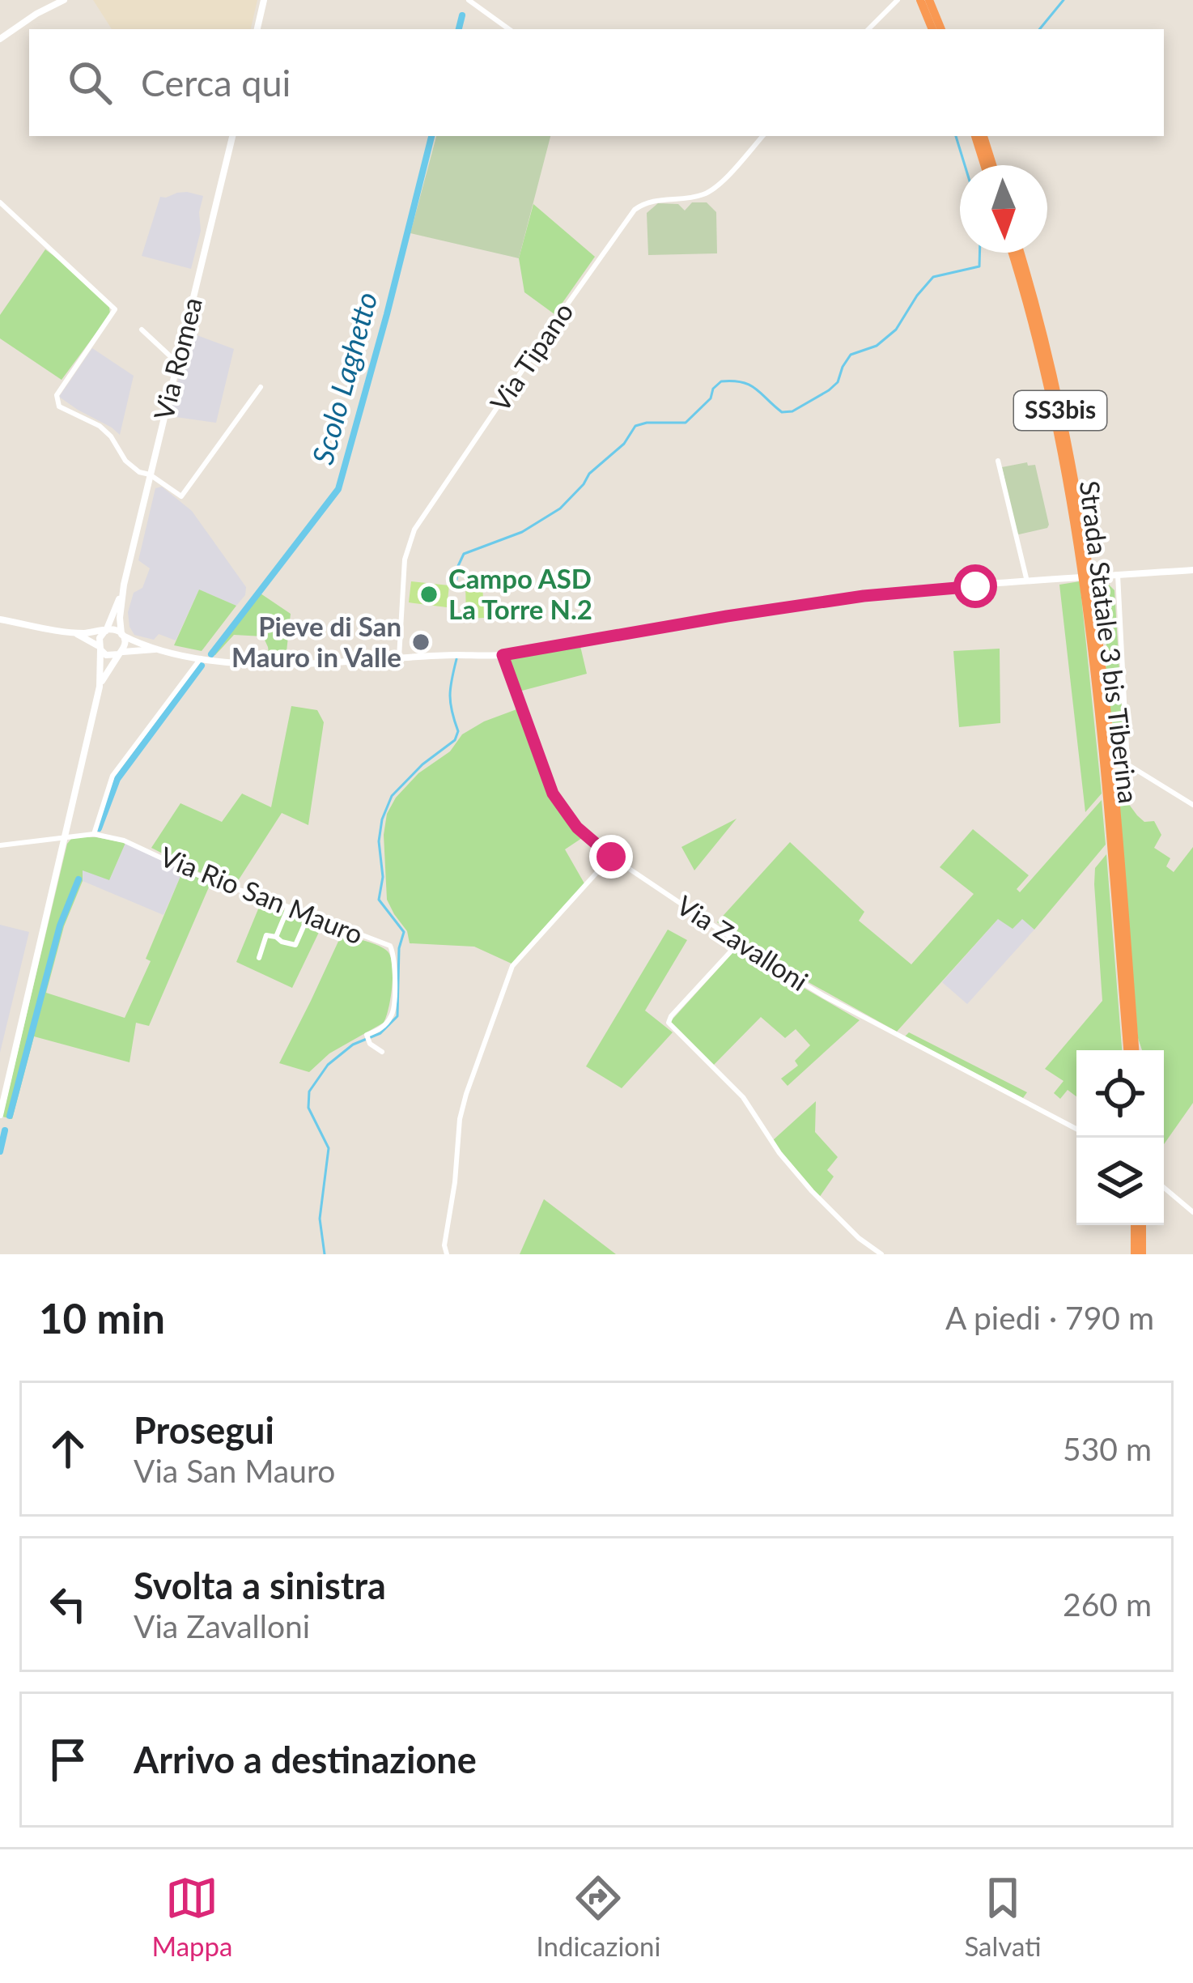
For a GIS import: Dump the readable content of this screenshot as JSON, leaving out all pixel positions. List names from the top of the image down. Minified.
{"streets":{"highway":["SS3bis","Strada Statale 3 bis Tiberina"],"main road":["Via Romea"],"street":["Via Tipano","Via Rio San Mauro","Via Zavalloni"]},"water":["Scolo Laghetto"],"places":["Campo ASD La Torre N.2","Pieve di San Mauro in Valle"],"north":"bottom","page":{"search":"Cerca qui","heading":["10 min","A piedi · 790 m"],"list":[["Prosegui","Via San Mauro","530 m"],["Svolta a sinistra","Via Zavalloni","260 m"],"Arrivo a destinazione"],"nav":["Mappa","Indicazioni","Salvati"]}}
